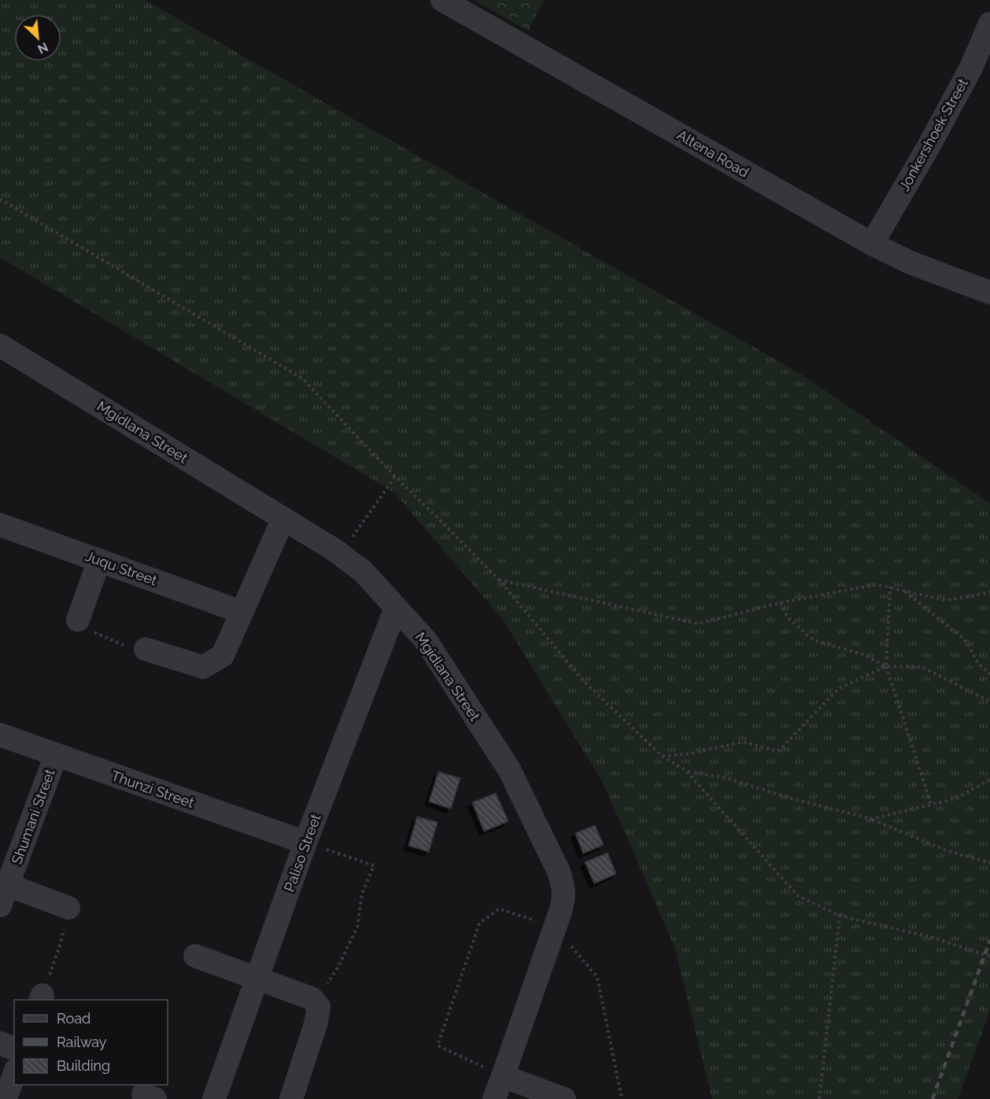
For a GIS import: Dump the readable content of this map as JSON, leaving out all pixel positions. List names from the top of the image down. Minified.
{"streets":{"street":["Jonkershoek Street","Altena Road","Mgidlana Street","Juqu Street","Thunzi Street","Shumani Street","Paliso Street"]},"crossings":[["Jonkershoek Street","Altena Road"],["Mgidlana Street","Paliso Street"],["Thunzi Street","Shumani Street"],["Thunzi Street","Paliso Street"]],"legend":["Road","Railway","Building"],"north":"bottom right"}
